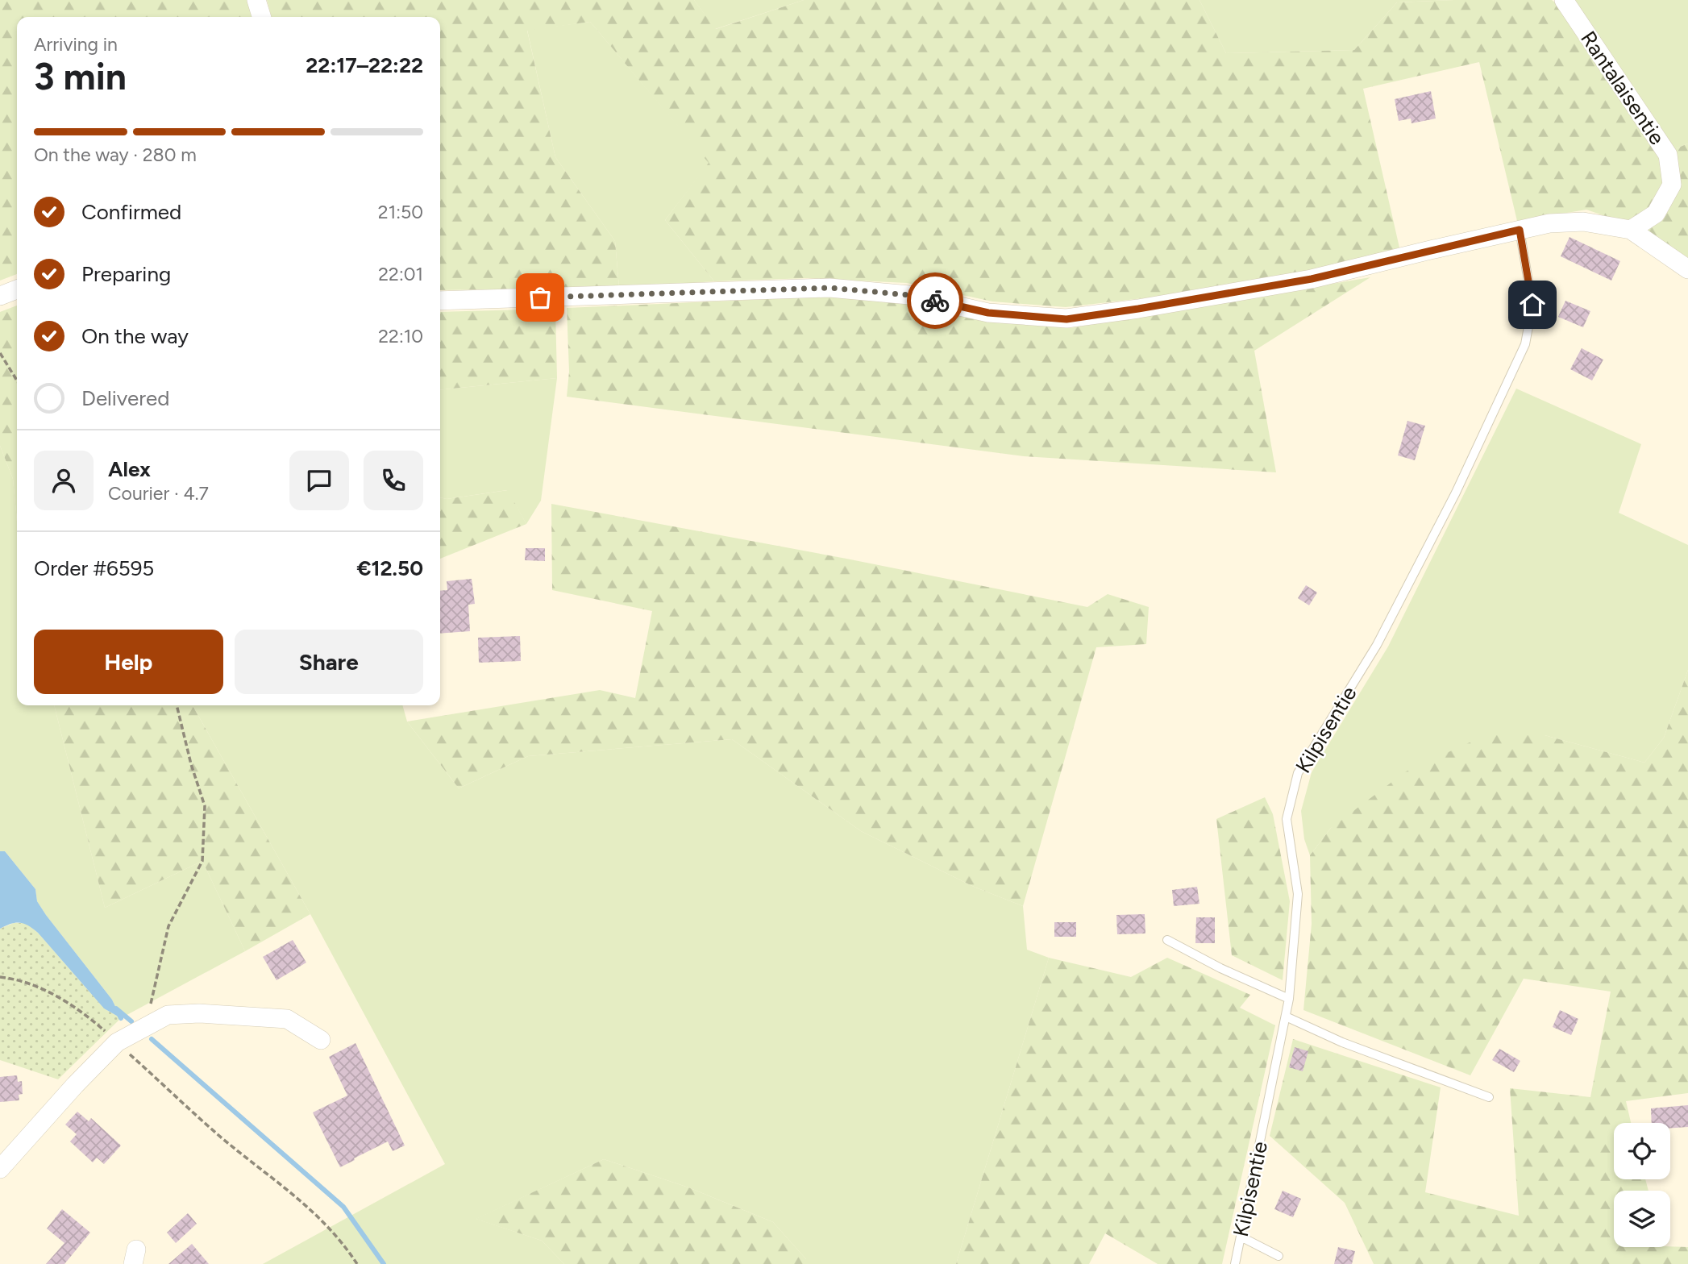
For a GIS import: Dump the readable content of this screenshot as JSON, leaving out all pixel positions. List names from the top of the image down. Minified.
{"streets":{"street":["Rantalaisentie"],"lane":["Kilpisentie"]},"page":{"heading":["3 min","Arriving in","22:17–22:22"],"panel":["Alex","Courier · 4.7","Order #6595","€12.50"],"bar":"On the way · 280 m","list":[["Confirmed","21:50"],["Preparing","22:01"],["On the way","22:10"],"Delivered"],"buttons":["Help","Share"]}}
